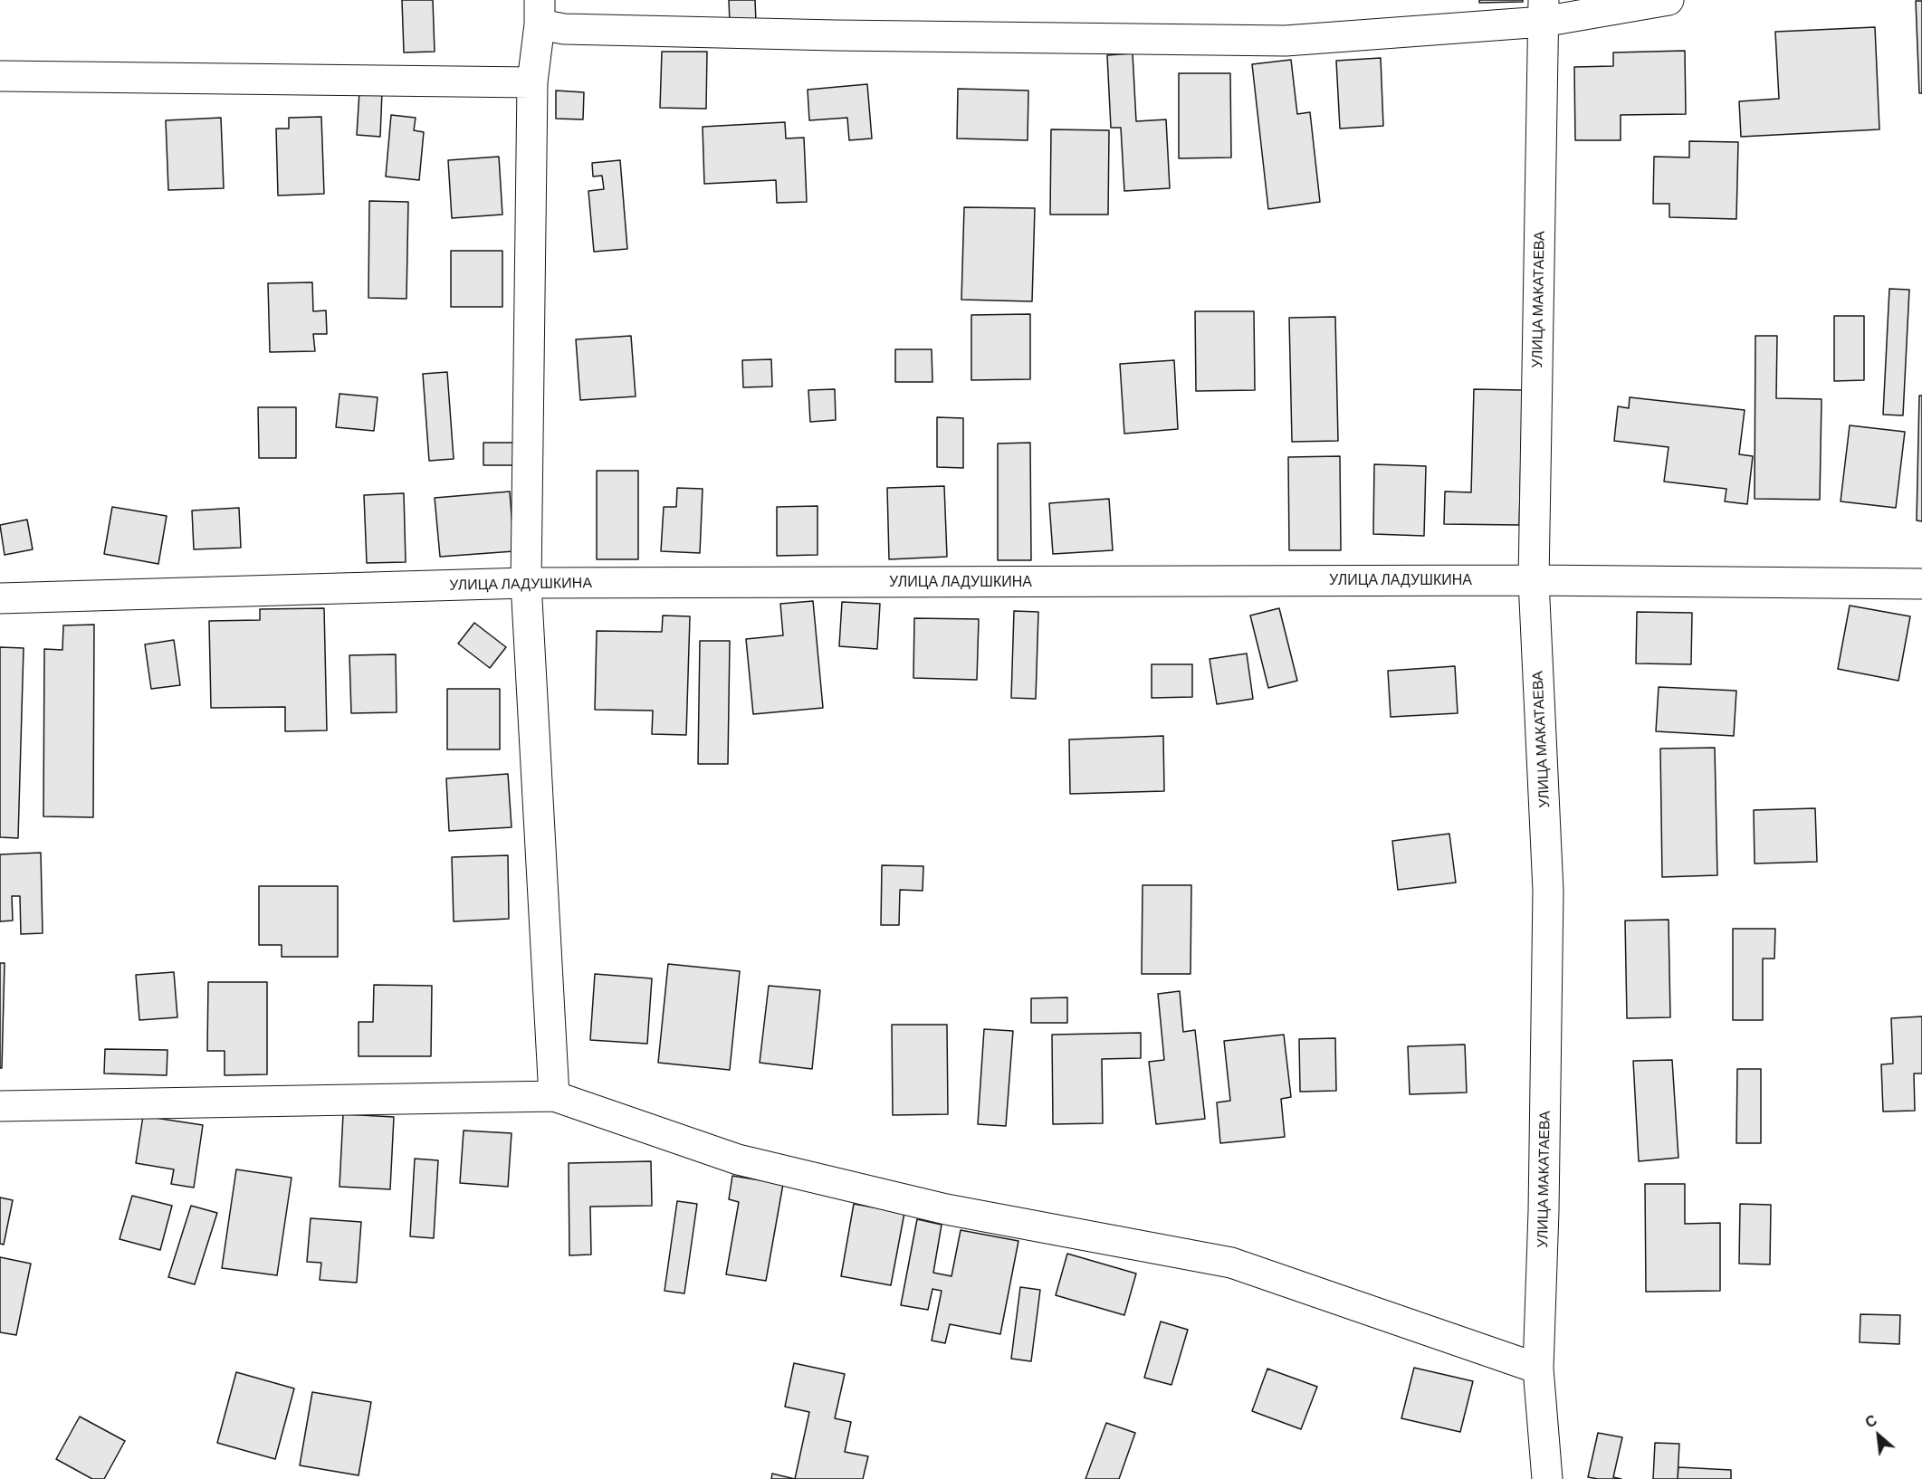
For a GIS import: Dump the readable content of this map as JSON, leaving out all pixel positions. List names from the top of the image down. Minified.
{"streets":{"street":["УЛИЦА МАКАТАЕВА","УЛИЦА ЛАДУШКИНА"]},"crossings":[["УЛИЦА МАКАТАЕВА","УЛИЦА ЛАДУШКИНА"]],"north":"top left"}
